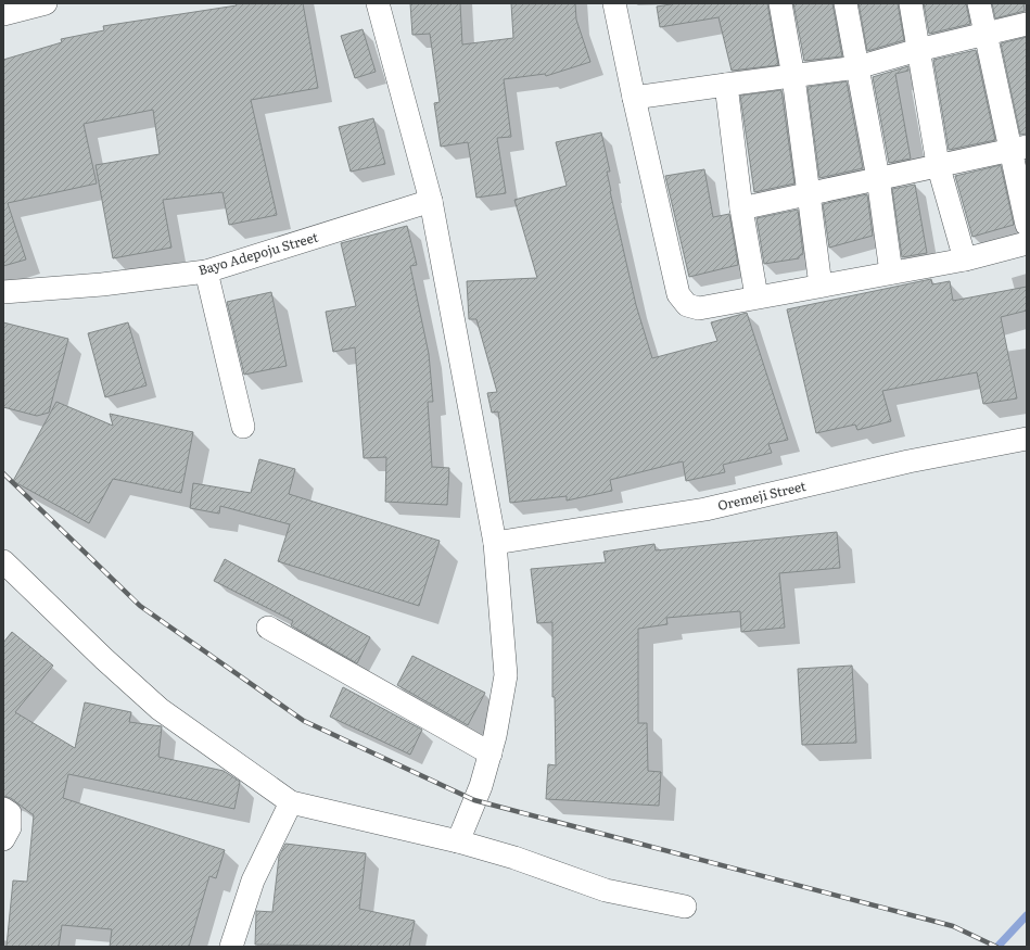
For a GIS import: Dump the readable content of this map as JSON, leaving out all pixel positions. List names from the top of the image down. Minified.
{"streets":{"street":["Bayo Adepoju Street","Oremeji Street"]}}
